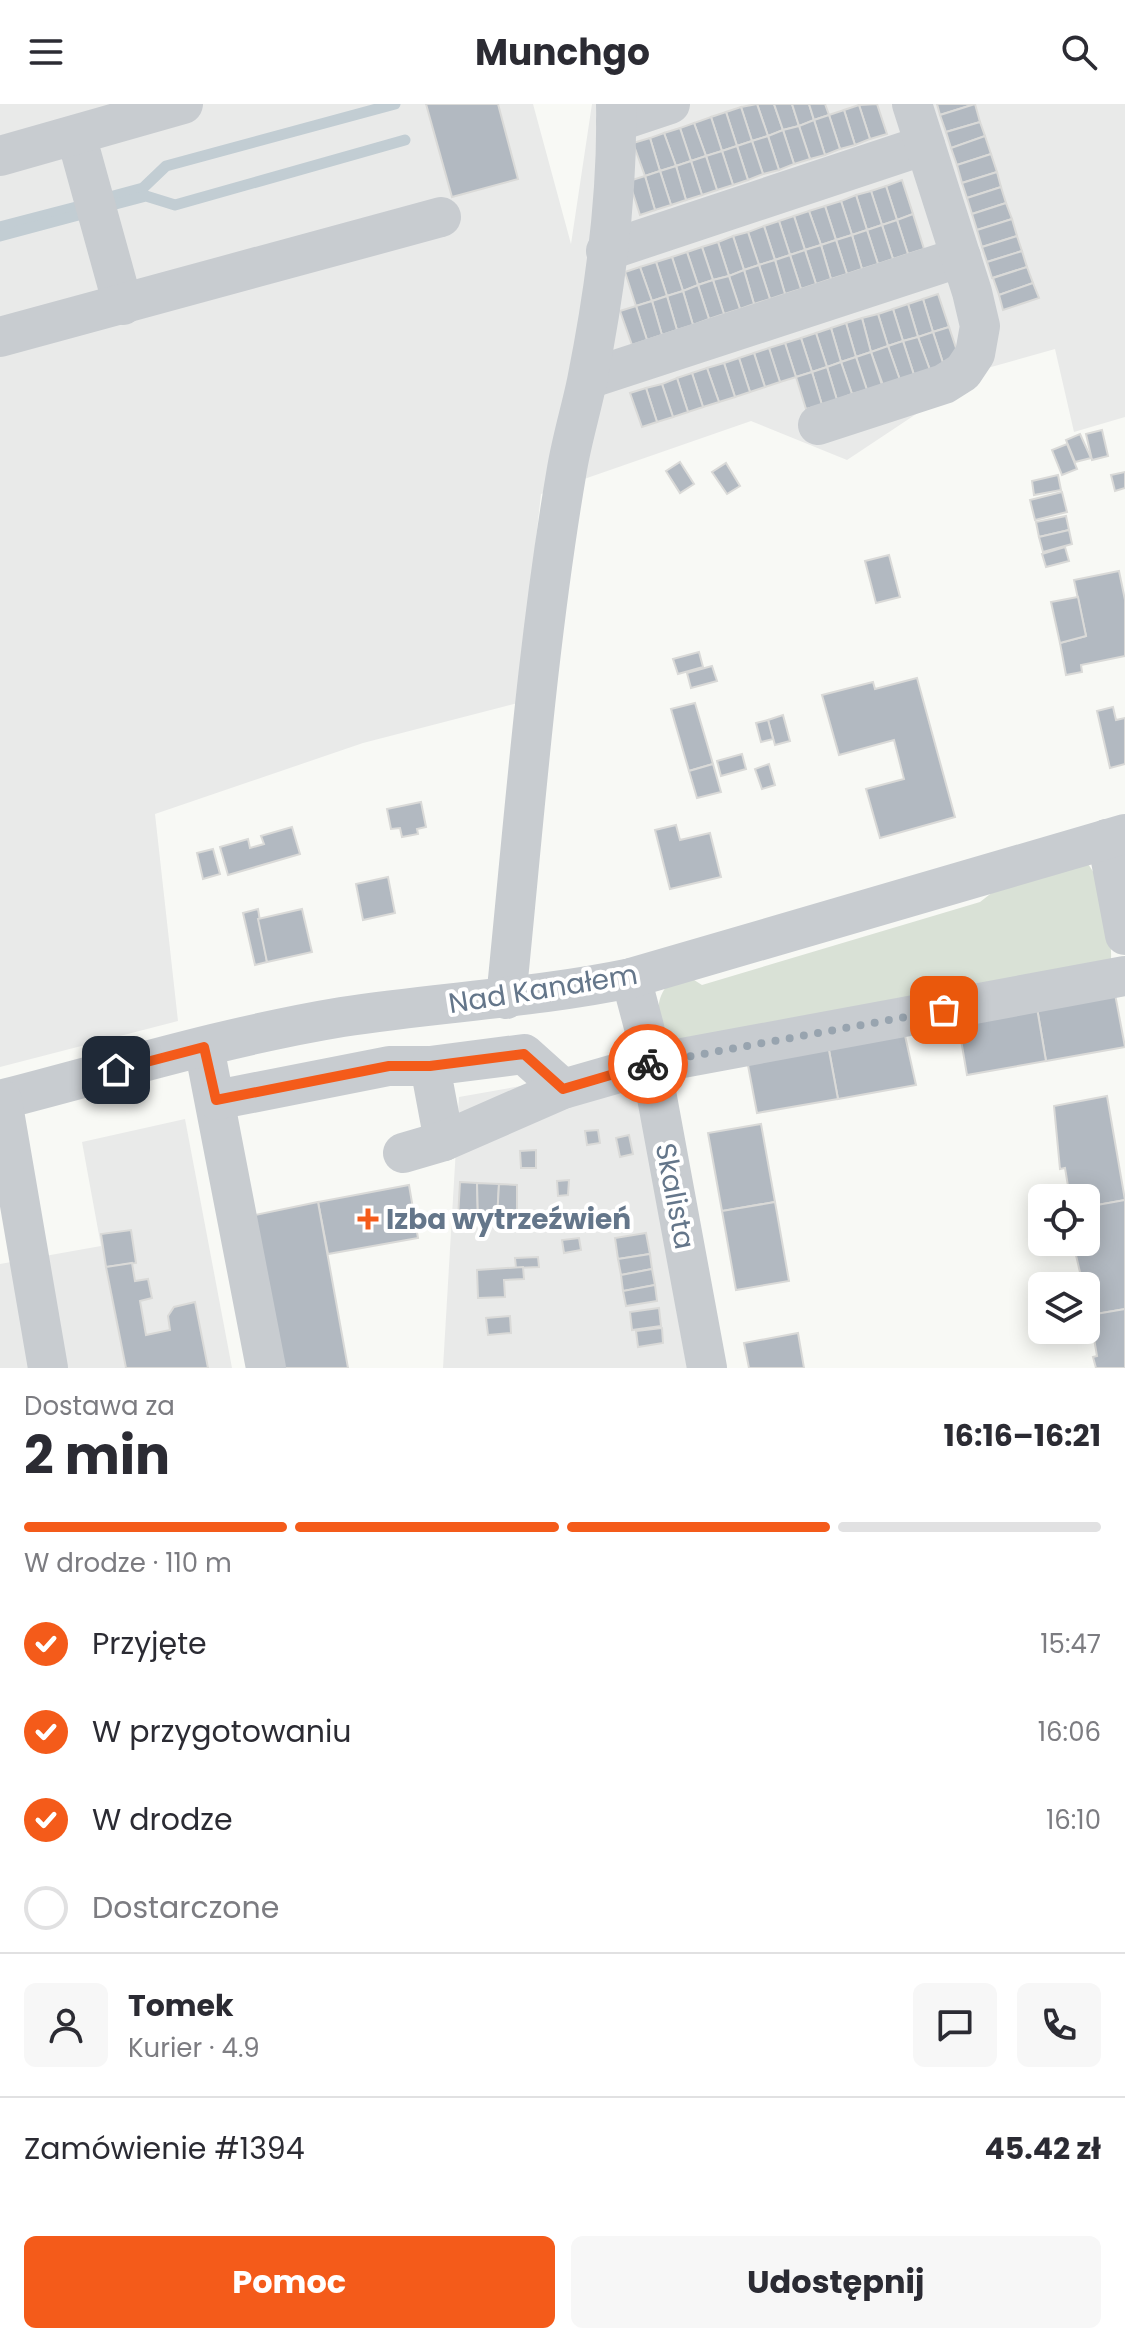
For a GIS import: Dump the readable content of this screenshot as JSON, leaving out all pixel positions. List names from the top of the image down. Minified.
{"streets":{"street":["Nad Kanałem","Skalista"]},"crossings":[["Nad Kanałem","Skalista"]],"places":{"health":["Izba wytrzeźwień"]},"page":{"header":"Munchgo","heading":["2 min","Dostawa za","16:16–16:21"],"panel":["Tomek","Kurier · 4.9","Zamówienie #1394","45.42 zł"],"bar":"W drodze · 110 m","list":[["Przyjęte","15:47"],["W przygotowaniu","16:06"],["W drodze","16:10"],"Dostarczone"],"buttons":["Pomoc","Udostępnij"]}}
